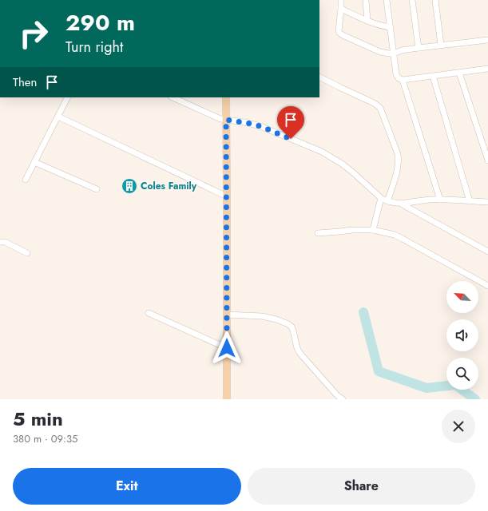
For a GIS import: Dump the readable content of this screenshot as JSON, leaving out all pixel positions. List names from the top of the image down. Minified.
{"places":{"building":["Coles Family"]},"north":"top left","page":{"turn":["290 m","Turn right"],"then":"Then","heading":["5 min","380 m · 09:35"],"buttons":["Exit","Share"]}}
